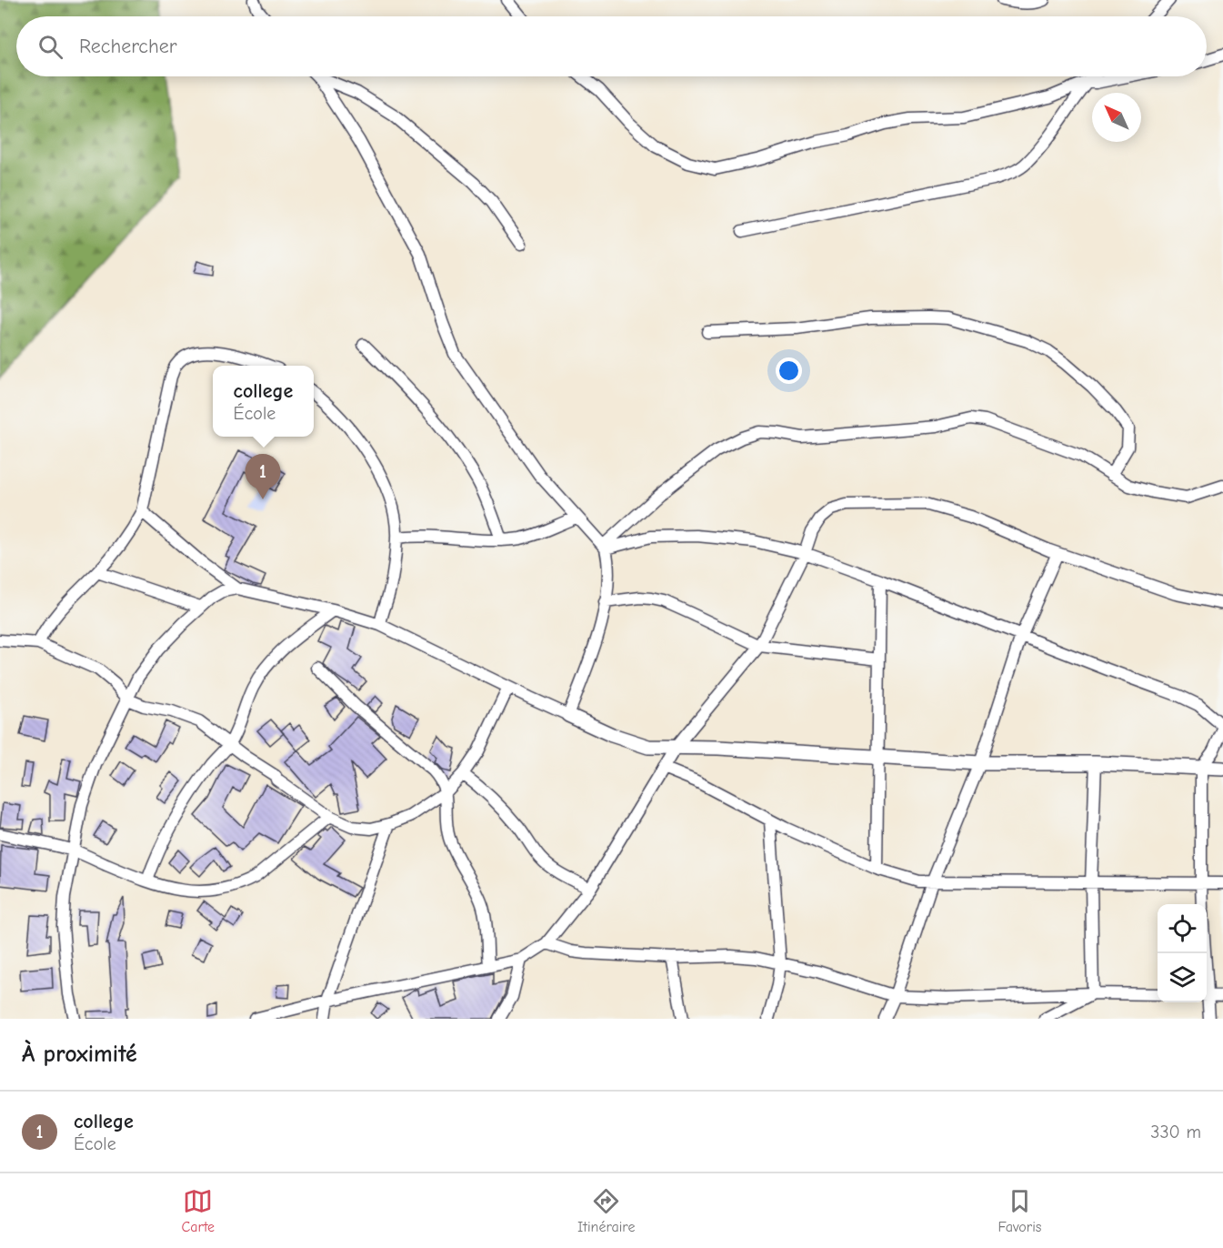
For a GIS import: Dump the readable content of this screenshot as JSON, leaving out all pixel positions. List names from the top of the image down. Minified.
{"north":"top left","page":{"search":"Rechercher","popup":["college","École"],"pins":"1","heading":"À proximité","list":[{"mark":"1","name":"college","note":"École","value":"330 m"}],"nav":["Carte","Itinéraire","Favoris"]}}
